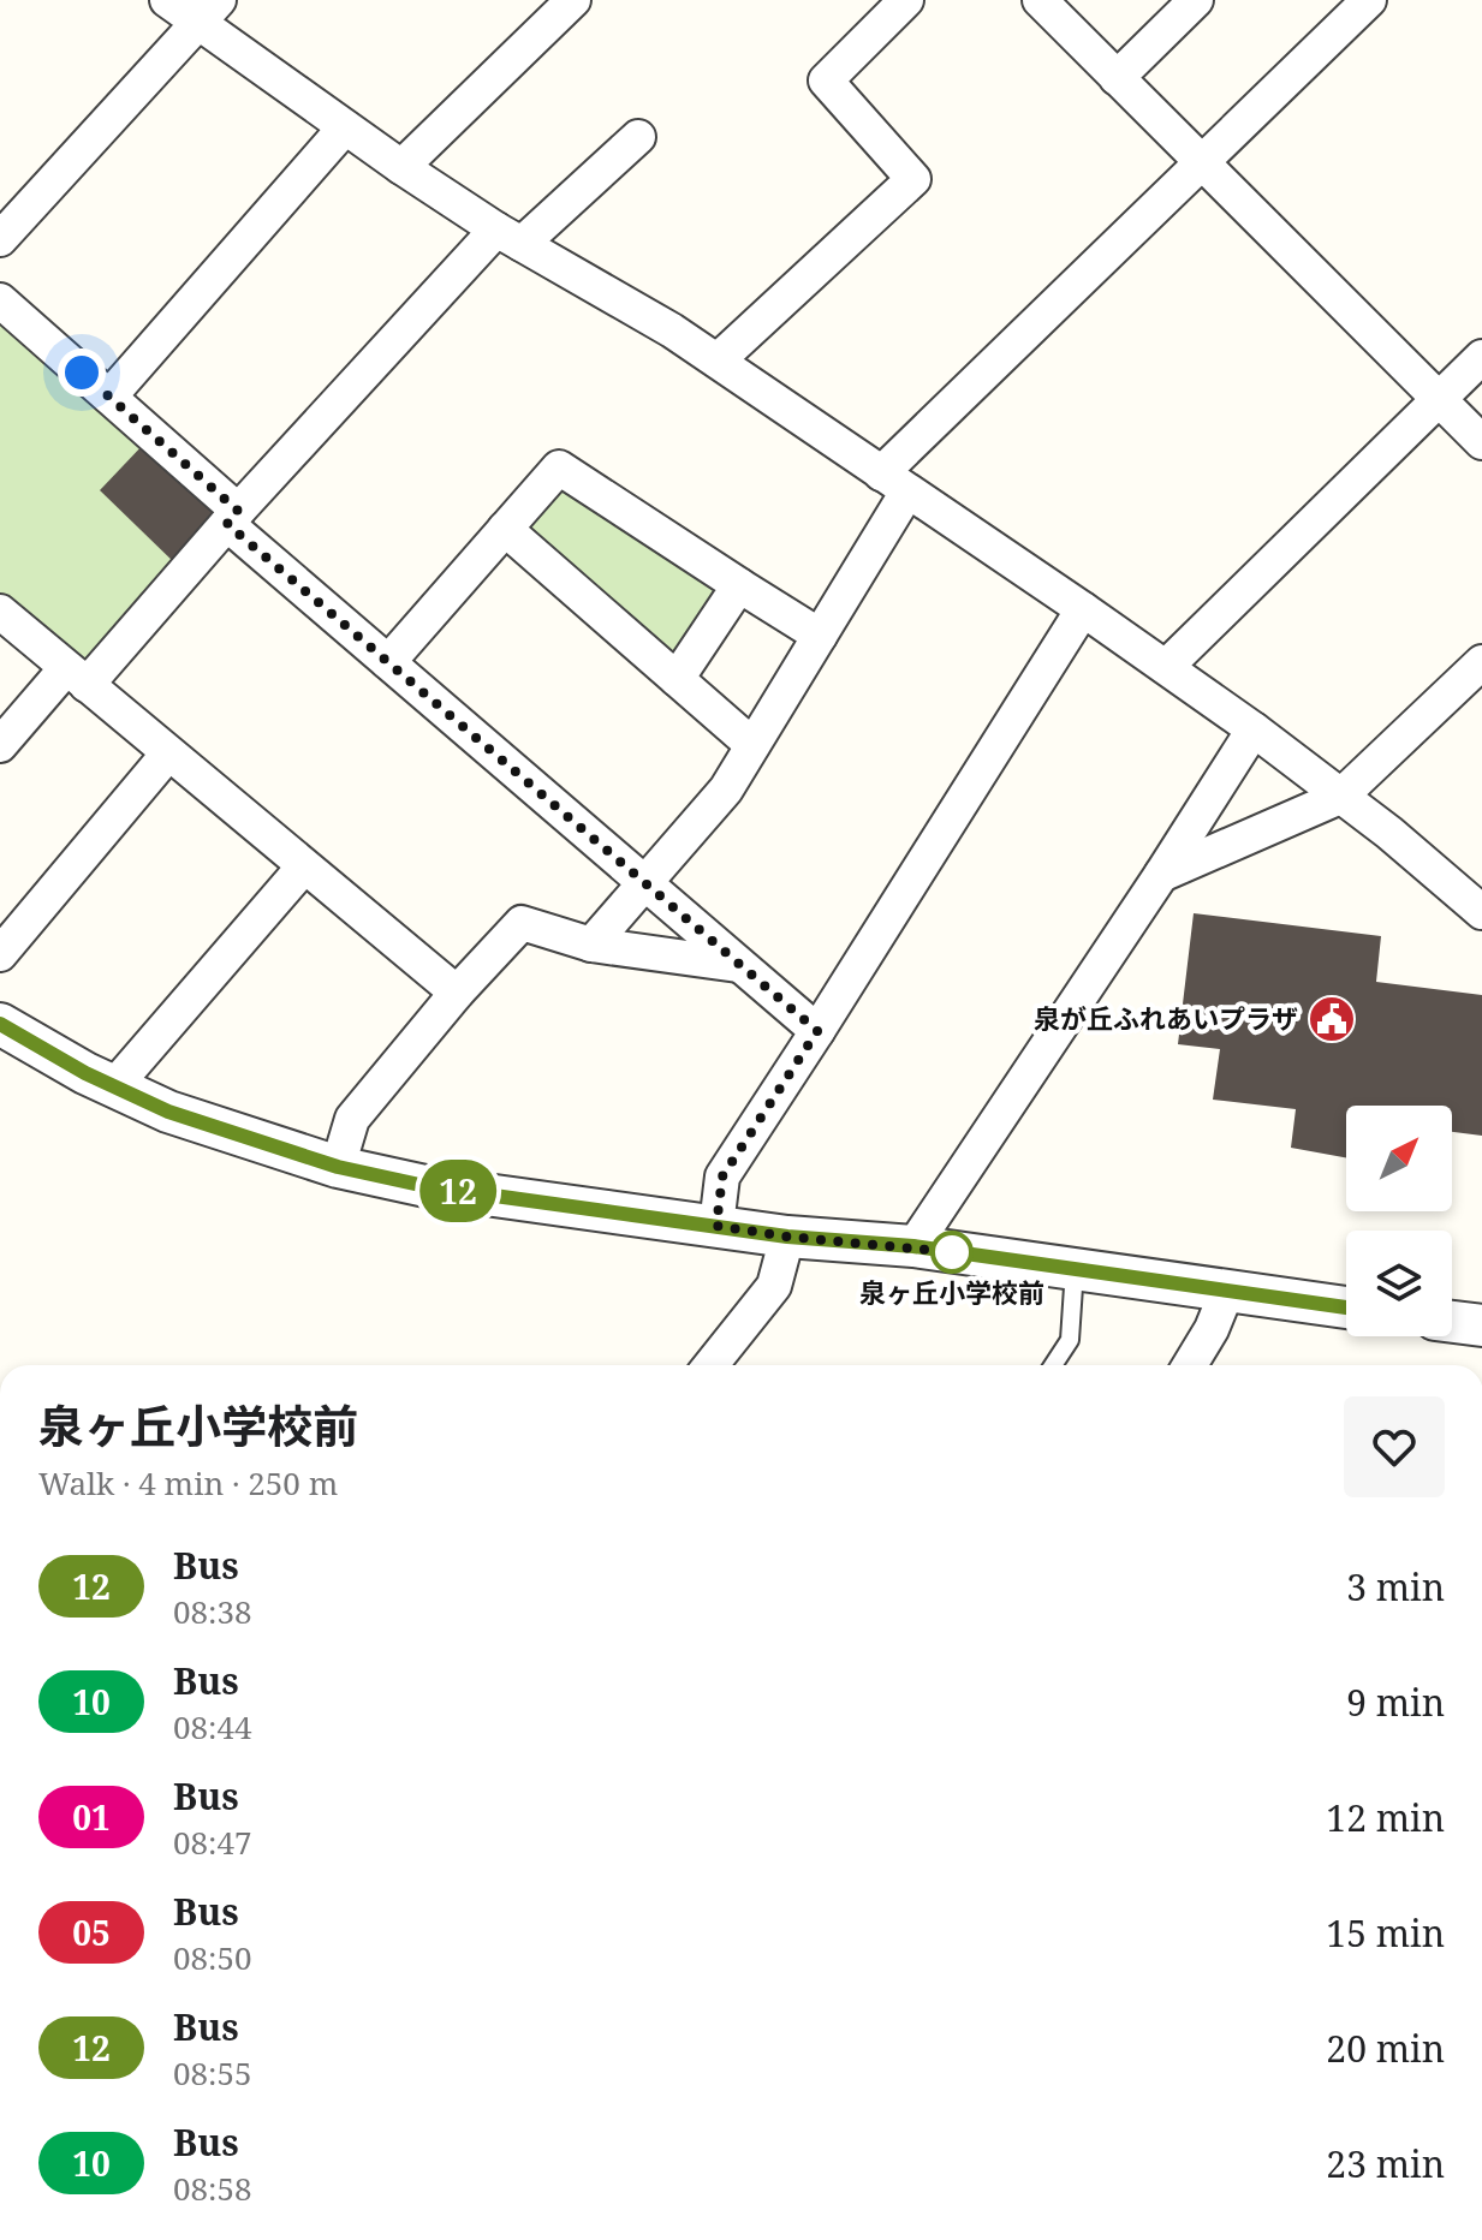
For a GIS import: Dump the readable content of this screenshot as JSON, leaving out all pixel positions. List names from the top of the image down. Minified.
{"places":{"public building":["泉が丘ふれあいプラザ"],"other":["泉ヶ丘小学校前"]},"lines":["bus line 12"],"north":"top right","page":{"on_map":"12","heading":["泉ヶ丘小学校前","Walk · 4 min · 250 m"],"list":[{"mark":"12","name":"Bus","note":"08:38","value":"3 min"},{"mark":"10","name":"Bus","note":"08:44","value":"9 min"},{"mark":"01","name":"Bus","note":"08:47","value":"12 min"},{"mark":"05","name":"Bus","note":"08:50","value":"15 min"},{"mark":"12","name":"Bus","note":"08:55","value":"20 min"},{"mark":"10","name":"Bus","note":"08:58","value":"23 min"}]}}
